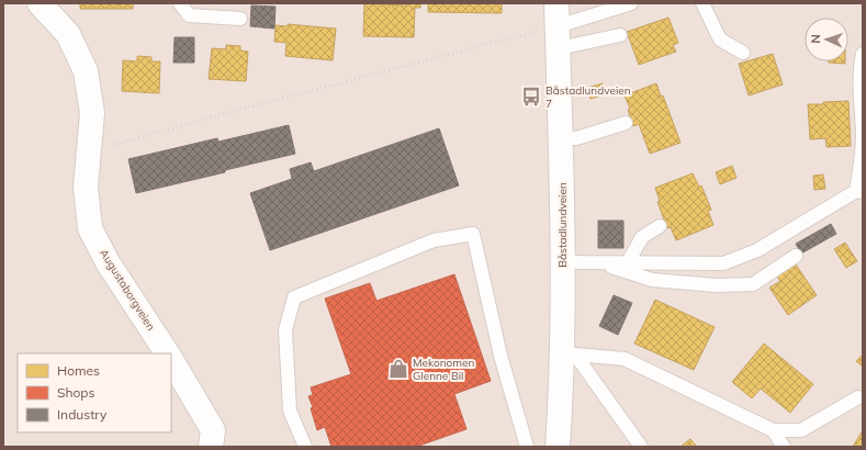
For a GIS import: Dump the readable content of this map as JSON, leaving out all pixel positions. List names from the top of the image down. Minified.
{"streets":{"street":["Båstadlundveien","Augustaborgveien"]},"places":{"bus stop":["Båstadlundveien 7"],"shop":["Mekonomen Glenne Bil"]},"legend":["Homes","Shops","Industry"],"north":"left"}
